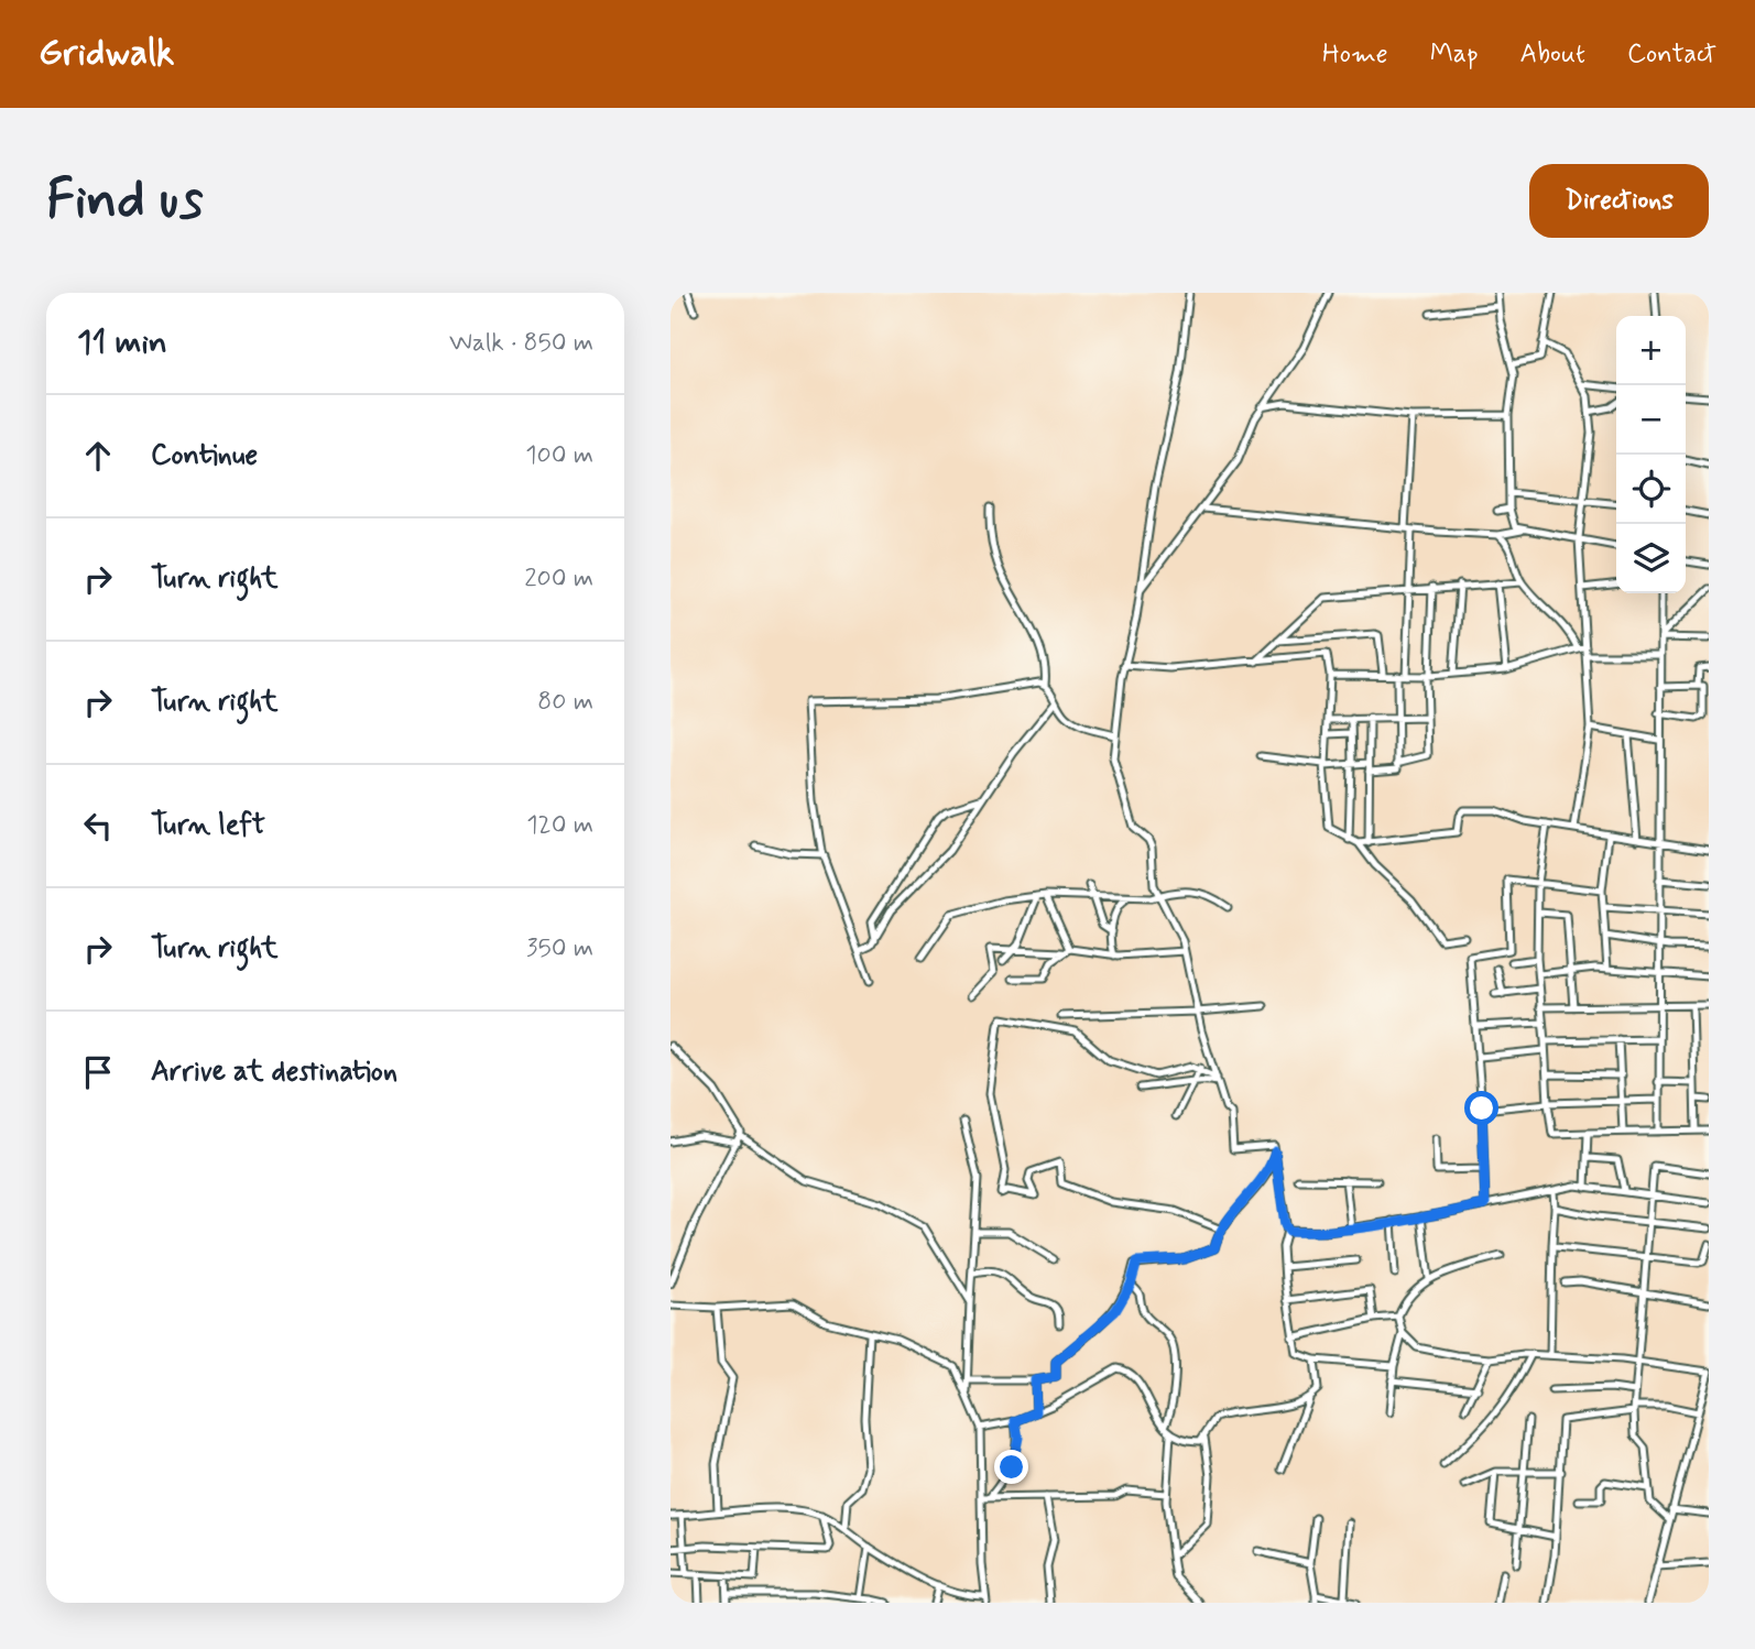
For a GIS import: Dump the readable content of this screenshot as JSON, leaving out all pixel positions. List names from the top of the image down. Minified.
{"page":{"header":"Gridwalk","nav":["Home","Map","About","Contact"],"buttons":"Directions","title":"Find us","heading":["11 min","Walk · 850 m"],"map_buttons":["+","−"],"list":[["Continue","100 m"],["Turn right","200 m"],["Turn right","80 m"],["Turn left","120 m"],["Turn right","350 m"],"Arrive at destination"]}}
